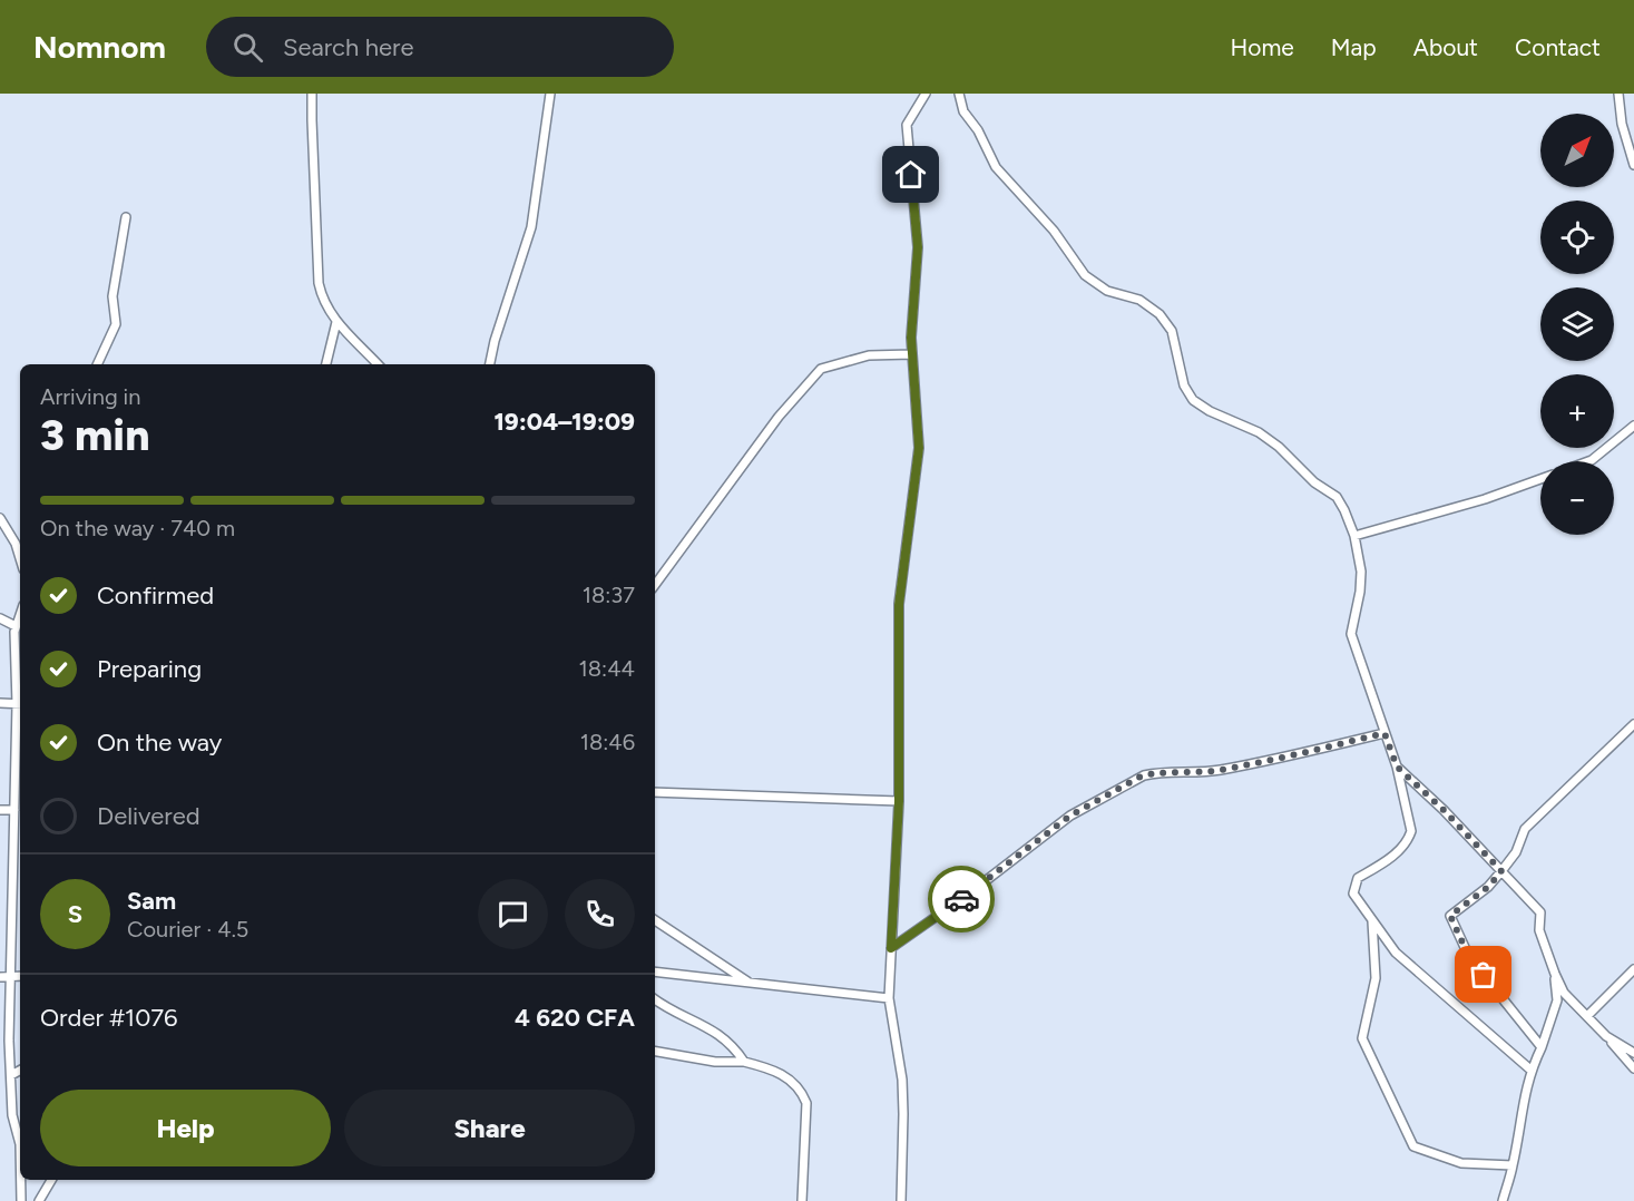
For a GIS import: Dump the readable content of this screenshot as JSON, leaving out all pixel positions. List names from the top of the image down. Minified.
{"north":"top right","page":{"header":"Nomnom","search":"Search here","nav":["Home","Map","About","Contact"],"map_buttons":["+","−"],"heading":["3 min","Arriving in","19:04–19:09"],"panel":["Sam","Courier · 4.5","Order #1076","4 620 CFA"],"bar":"On the way · 740 m","list":[["Confirmed","18:37"],["Preparing","18:44"],["On the way","18:46"],"Delivered"],"round":"S","buttons":["Help","Share"]}}
